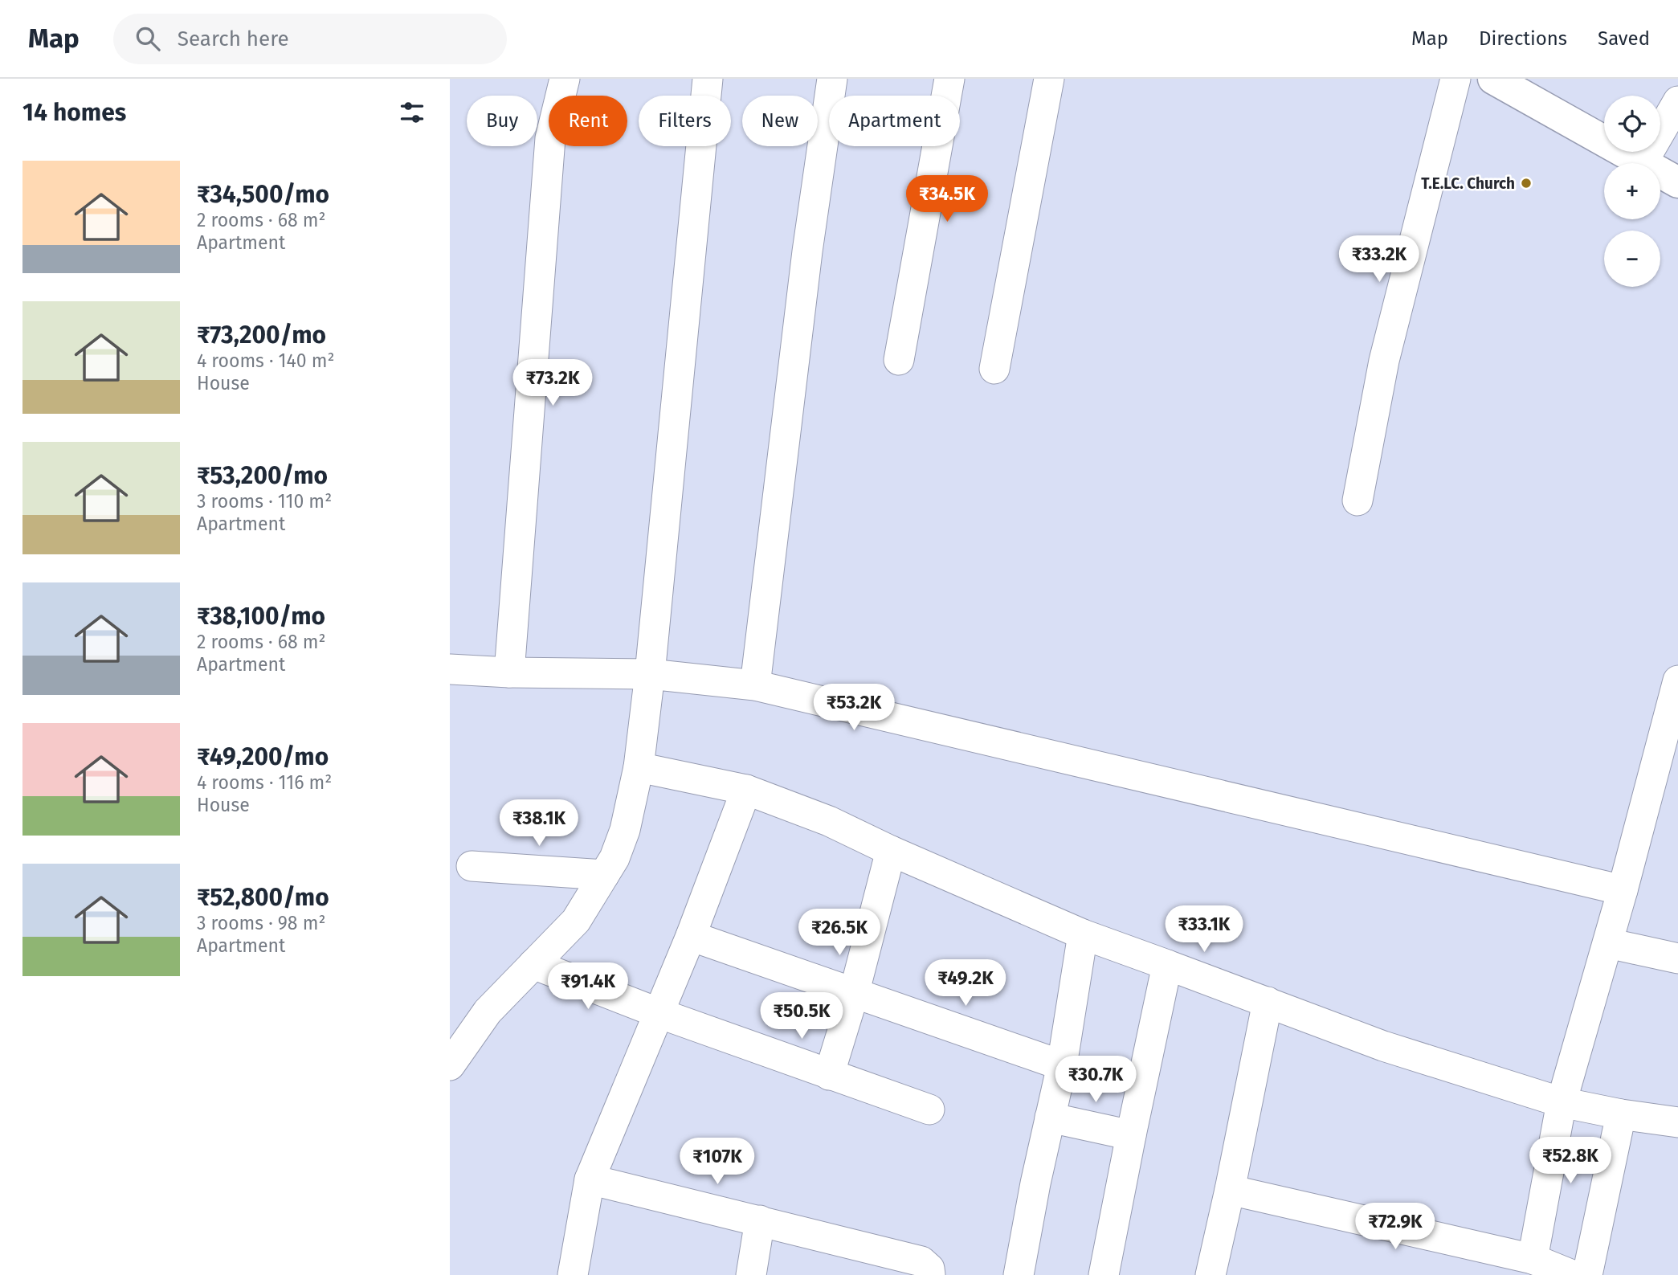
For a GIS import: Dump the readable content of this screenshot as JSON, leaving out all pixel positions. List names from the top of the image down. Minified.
{"places":["T.E.LC. Church"],"page":{"header":"Map","search":"Search here","nav":["Map","Directions","Saved"],"heading":"14 homes","map_buttons":["+","−"],"chip":["Buy","Rent","Filters","New","Apartment"],"list":[{"name":"₹34,500/mo","note":"2 rooms · 68 m² · Apartment"},{"name":"₹73,200/mo","note":"4 rooms · 140 m² · House"},{"name":"₹53,200/mo","note":"3 rooms · 110 m² · Apartment"},{"name":"₹38,100/mo","note":"2 rooms · 68 m² · Apartment"},{"name":"₹49,200/mo","note":"4 rooms · 116 m² · House"},{"name":"₹52,800/mo","note":"3 rooms · 98 m² · Apartment"}],"price":["₹34.5K","₹33.2K","₹73.2K","₹53.2K","₹38.1K","₹33.1K","₹26.5K","₹49.2K","₹91.4K","₹50.5K","₹30.7K","₹52.8K","₹107K","₹72.9K"]}}
